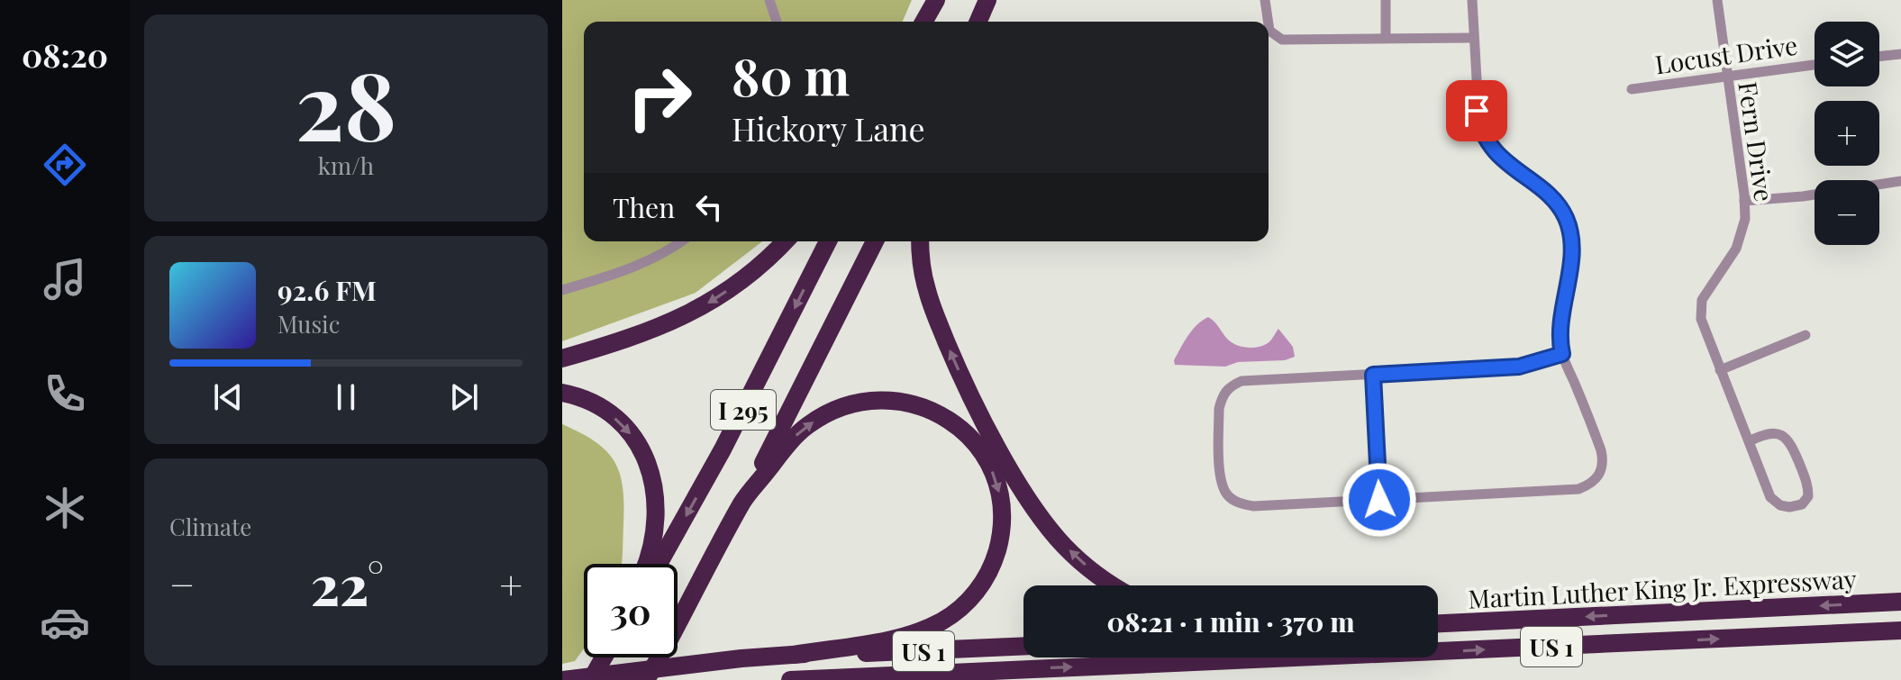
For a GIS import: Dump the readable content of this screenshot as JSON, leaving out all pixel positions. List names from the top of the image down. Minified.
{"streets":{"highway":["I 295","Martin Luther King Jr. Expressway","US 1"],"street":["Locust Drive","Fern Drive"]},"crossings":[["Locust Drive","Fern Drive"]],"page":{"tabs":"08:20","tile":[["28","km/h"],"Climate"],"map_buttons":["+","−"],"turn":["80 m","Hickory Lane"],"then":"Then","song":["92.6 FM","Music"],"heat":["−","22°","+"],"limit":"30","trip":"08:21 · 1 min · 370 m"}}
